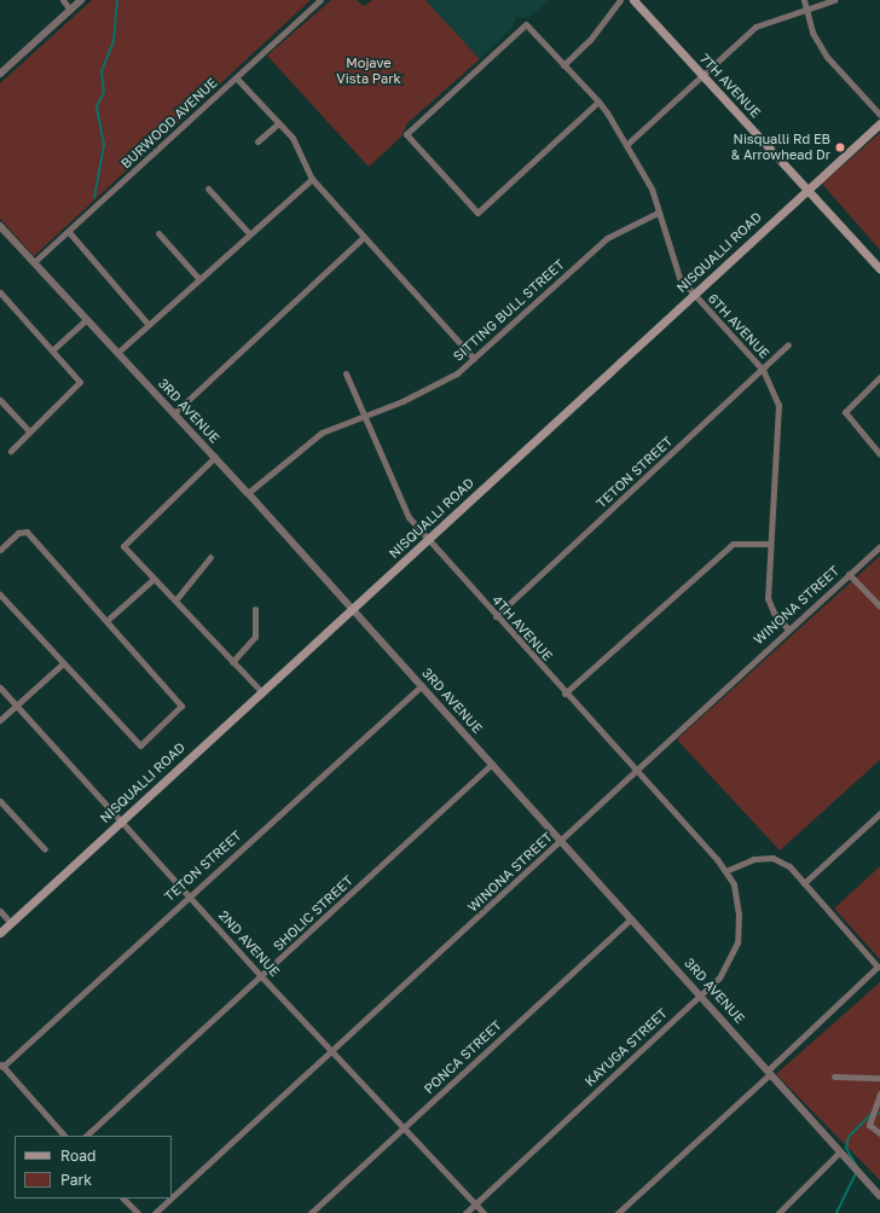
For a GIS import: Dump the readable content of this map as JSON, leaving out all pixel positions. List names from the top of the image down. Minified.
{"streets":{"main road":["7TH AVENUE","NISQUALLI ROAD"],"street":["BURWOOD AVENUE","SITTING BULL STREET","6TH AVENUE","3RD AVENUE","TETON STREET","WINONA STREET","4TH AVENUE","SHOLIC STREET","2ND AVENUE","KAYUGA STREET","PONCA STREET"]},"crossings":[["7TH AVENUE","NISQUALLI ROAD"],["BURWOOD AVENUE","3RD AVENUE"],["NISQUALLI ROAD","6TH AVENUE"],["NISQUALLI ROAD","3RD AVENUE"],["NISQUALLI ROAD","4TH AVENUE"],["NISQUALLI ROAD","2ND AVENUE"],["SITTING BULL STREET","6TH AVENUE"],["SITTING BULL STREET","3RD AVENUE"],["SITTING BULL STREET","4TH AVENUE"],["6TH AVENUE","TETON STREET"],["6TH AVENUE","WINONA STREET"],["3RD AVENUE","TETON STREET"],["3RD AVENUE","WINONA STREET"],["3RD AVENUE","SHOLIC STREET"],["3RD AVENUE","KAYUGA STREET"],["3RD AVENUE","PONCA STREET"],["TETON STREET","4TH AVENUE"],["TETON STREET","2ND AVENUE"],["WINONA STREET","4TH AVENUE"],["WINONA STREET","2ND AVENUE"],["4TH AVENUE","KAYUGA STREET"],["SHOLIC STREET","2ND AVENUE"],["2ND AVENUE","KAYUGA STREET"],["2ND AVENUE","PONCA STREET"]],"parks":["Mojave Vista Park"],"places":["Nisqualli Rd EB & Arrowhead Dr"],"legend":["Road","Park"]}
